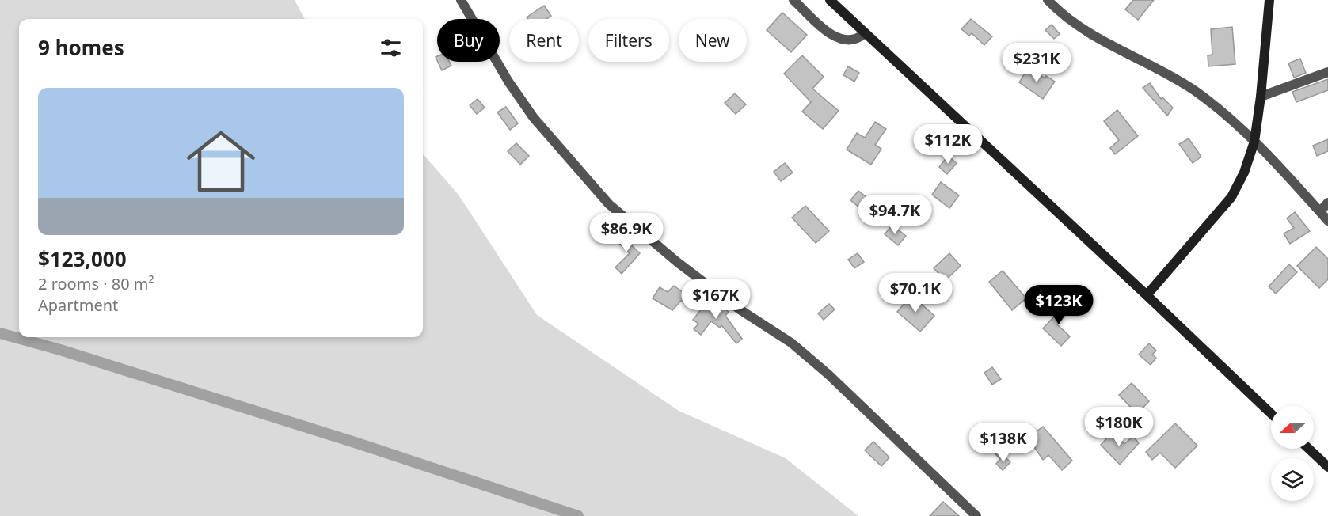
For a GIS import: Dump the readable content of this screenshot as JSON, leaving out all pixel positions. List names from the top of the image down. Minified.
{"north":"left","page":{"chip":["Buy","Rent","Filters","New"],"heading":"9 homes","price":["$231K","$112K","$94.7K","$86.9K","$70.1K","$167K","$123K","$180K","$138K"],"list":[{"name":"$123,000","note":"2 rooms · 80 m² · Apartment"}]}}
